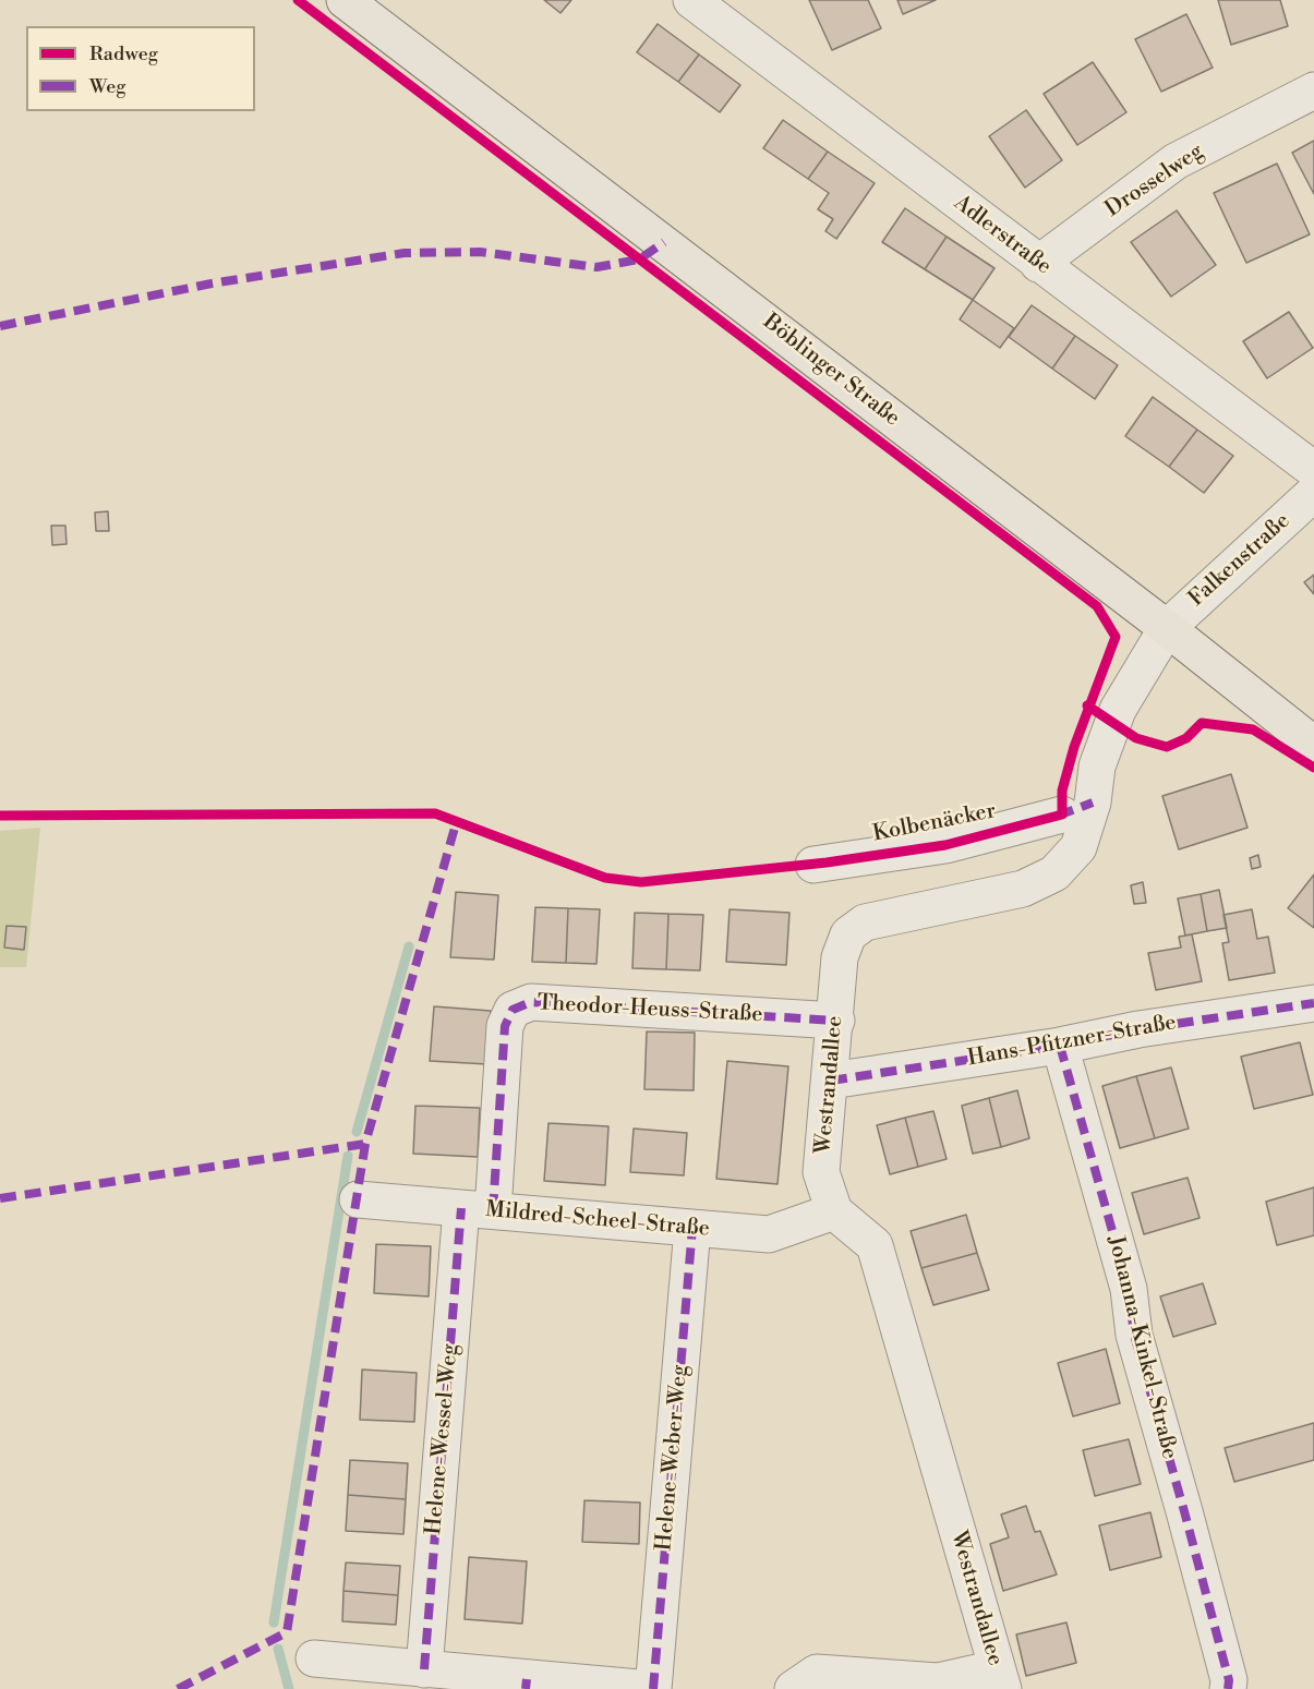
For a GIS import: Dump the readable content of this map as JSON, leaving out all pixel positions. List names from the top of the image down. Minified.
{"streets":{"main road":["Böblinger Straße"],"street":["Drosselweg","Adlerstraße","Falkenstraße","Kolbenäcker","Theodor-Heuss-Straße","Hans-Pfitzner-Straße","Westrandallee","Mildred-Scheel-Straße","Johanna-Kinkel-Straße","Helene-Wessel-Weg","Helene-Weber-Weg"]},"crossings":[["Drosselweg","Adlerstraße"],["Böblinger Straße","Falkenstraße"],["Böblinger Straße","Westrandallee"],["Falkenstraße","Westrandallee"],["Theodor-Heuss-Straße","Westrandallee"],["Theodor-Heuss-Straße","Mildred-Scheel-Straße"],["Theodor-Heuss-Straße","Helene-Wessel-Weg"],["Hans-Pfitzner-Straße","Westrandallee"],["Hans-Pfitzner-Straße","Johanna-Kinkel-Straße"],["Westrandallee","Mildred-Scheel-Straße"],["Mildred-Scheel-Straße","Helene-Wessel-Weg"],["Mildred-Scheel-Straße","Helene-Weber-Weg"]],"legend":["Radweg","Weg"]}
